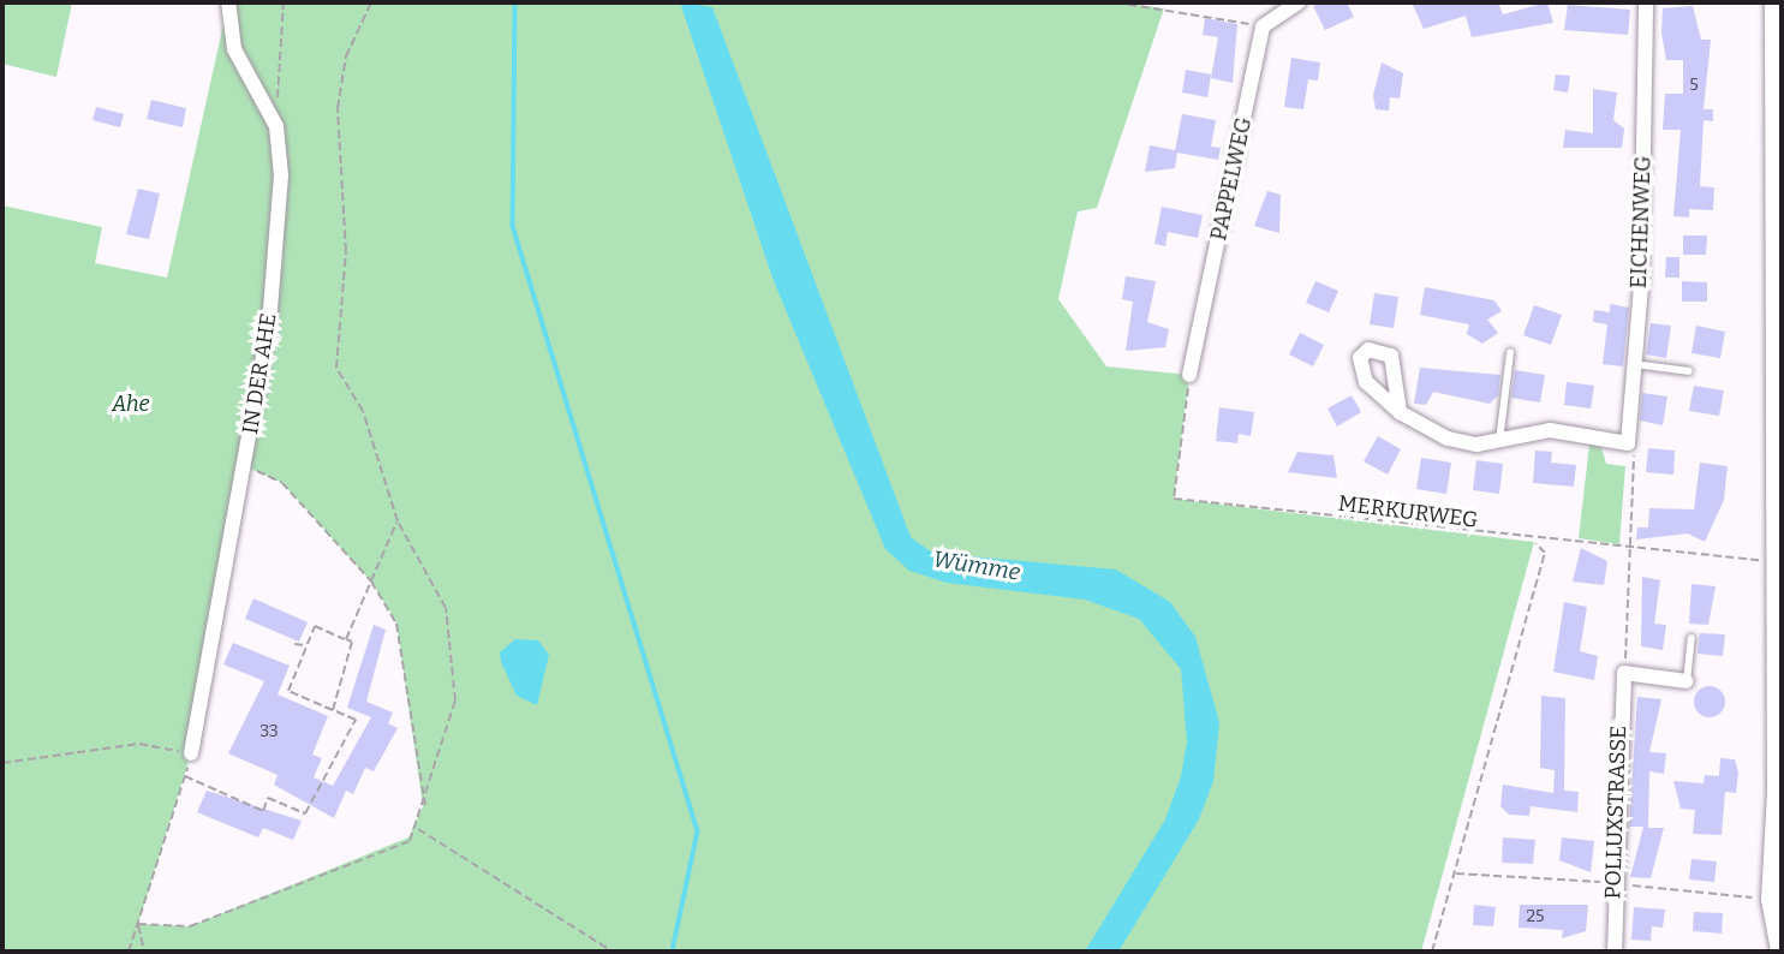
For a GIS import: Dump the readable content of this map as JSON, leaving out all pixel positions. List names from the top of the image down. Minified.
{"streets":{"street":["PAPPELWEG","EICHENWEG","IN DER AHE","POLLUXSTRASSE"],"path":["MERKURWEG"]},"crossings":[["PAPPELWEG","MERKURWEG"]],"water":["Wümme"],"parks":["Ahe"],"house_numbers":["5","33","25"]}
